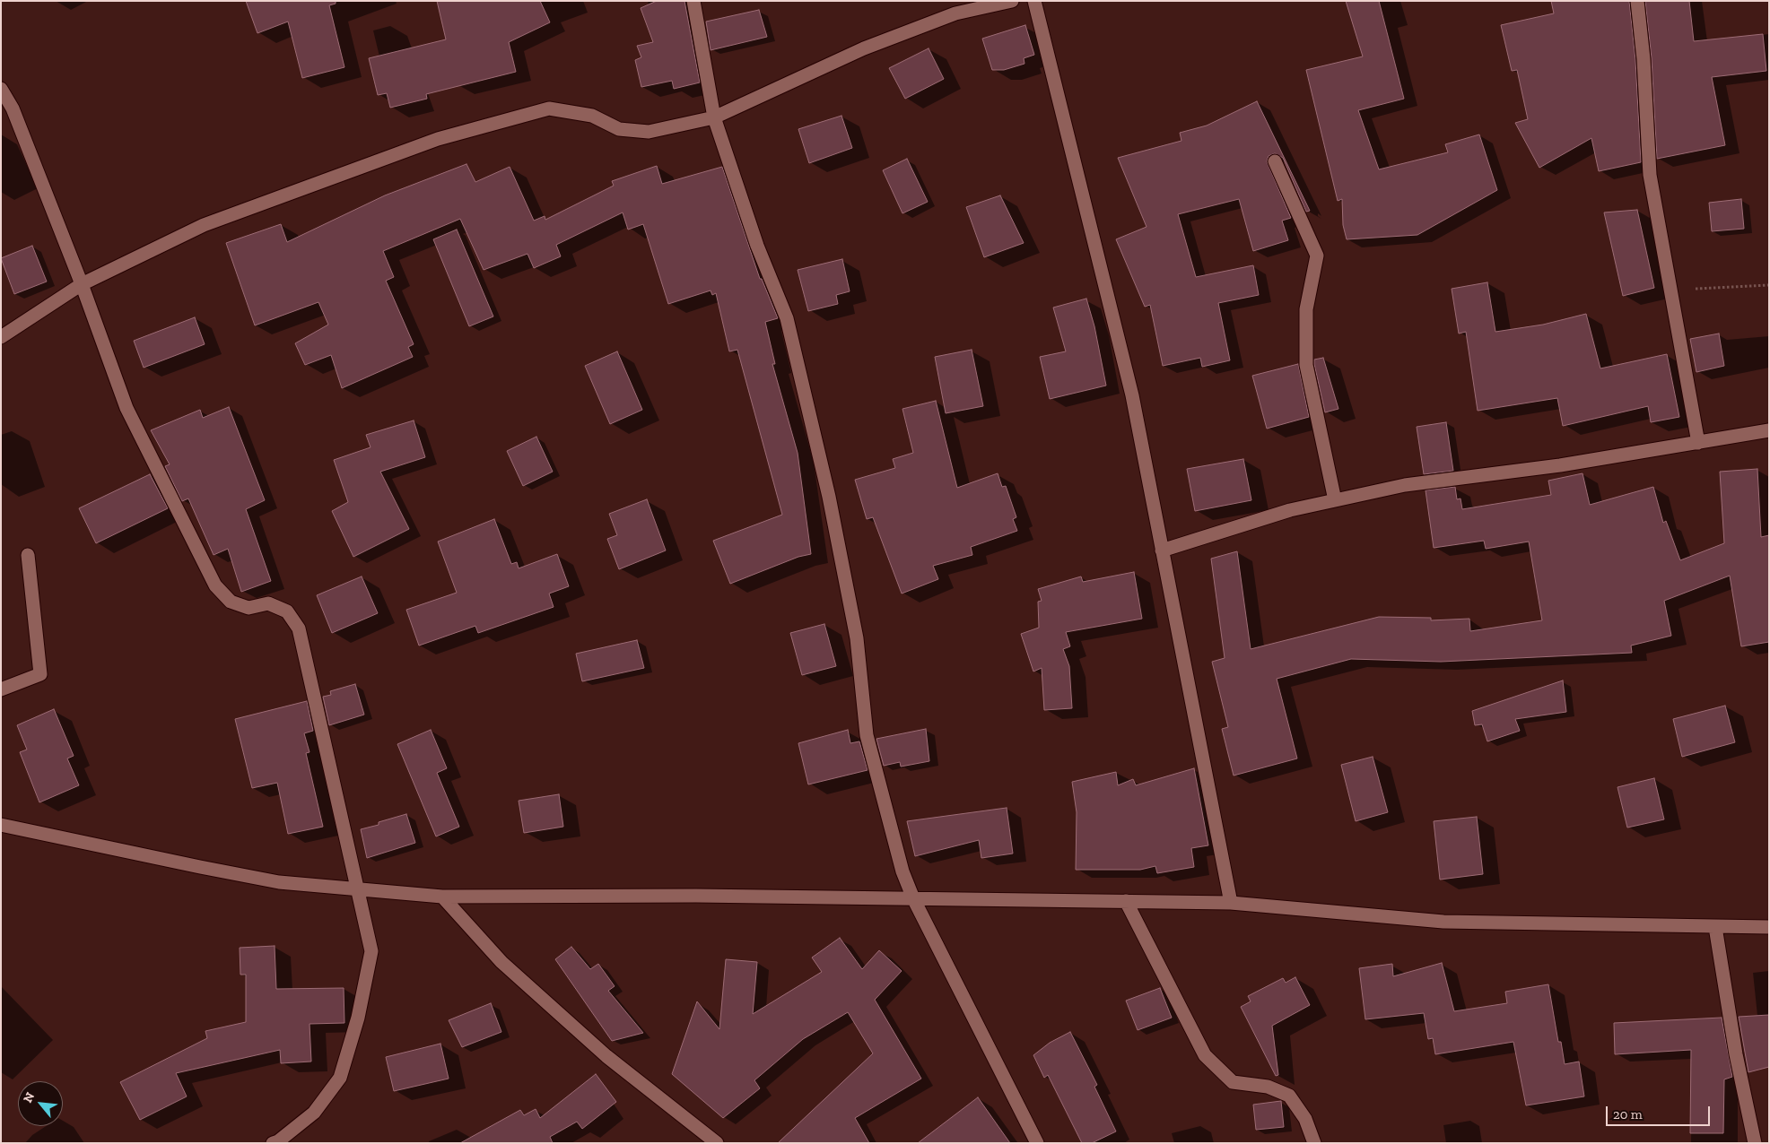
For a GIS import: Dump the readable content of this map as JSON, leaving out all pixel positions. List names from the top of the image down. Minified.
{"scale_bar":"20 m","north":"top left"}
